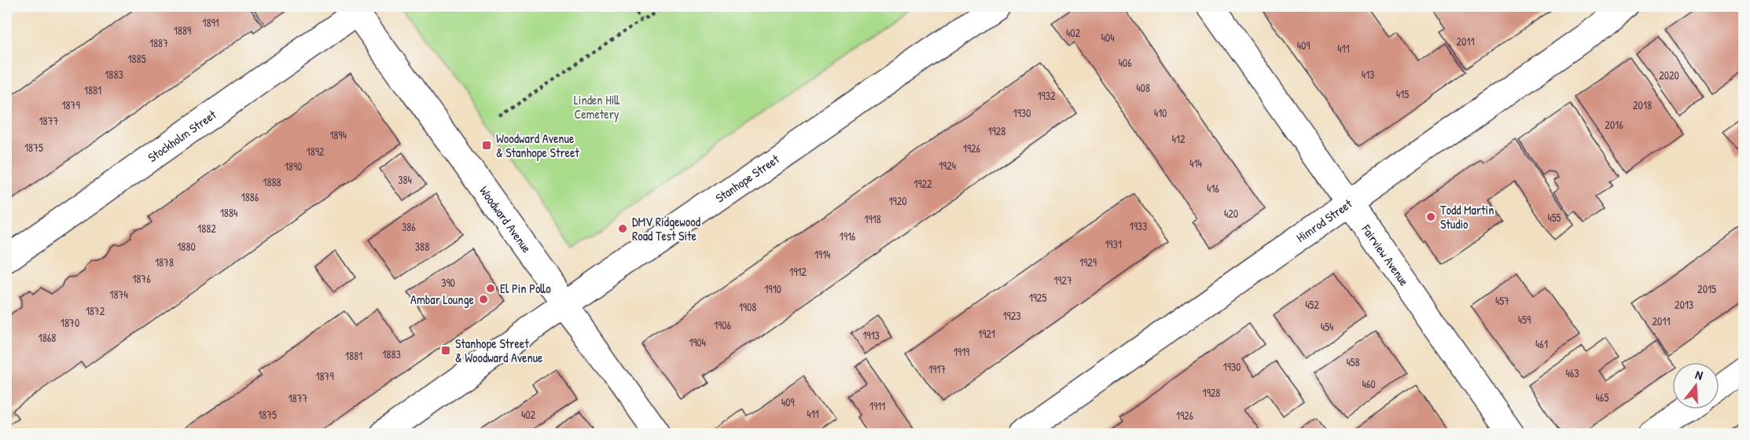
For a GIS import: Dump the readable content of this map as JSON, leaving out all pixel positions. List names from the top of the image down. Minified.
{"streets":{"street":["Stockholm Street","Stanhope Street","Woodward Avenue","Himrod Street","Fairview Avenue"]},"crossings":[["Stockholm Street","Woodward Avenue"],["Stanhope Street","Woodward Avenue"],["Himrod Street","Fairview Avenue"]],"parks":["Linden Hill Cemetery"],"places":{"transit":["Woodward Avenue & Stanhope Street","Stanhope Street & Woodward Avenue"],"other":["Todd Martin Studio","DMV Ridgewood Road Test Site","El Pin Pollo","Ambar Lounge"]},"house_numbers":["1891","1889","402","404","2011","1887","409","411","1885","406","1883","413","2020","408","1881","415","1932","1879","2018","1930","410","1877","2016","1928","1894","412","1875","1926","1892","414","1924","1890","384","1888","1922","416","1886","1920","1884","420","455","1918","1933","386","1882","1916","1931","1880","388","1914","1878","1929","1912","1876","1927","390","1910","2015","1874","1925","457","452","2013","1908","1872","1923","459","2011","1870","1906","454","1921","1913","1868","1904","461","1919","1883","1881","458","1930","1917","463","1879","460","1928","465","1877","409","1911","411","1875","402","1926"],"north":"top"}
